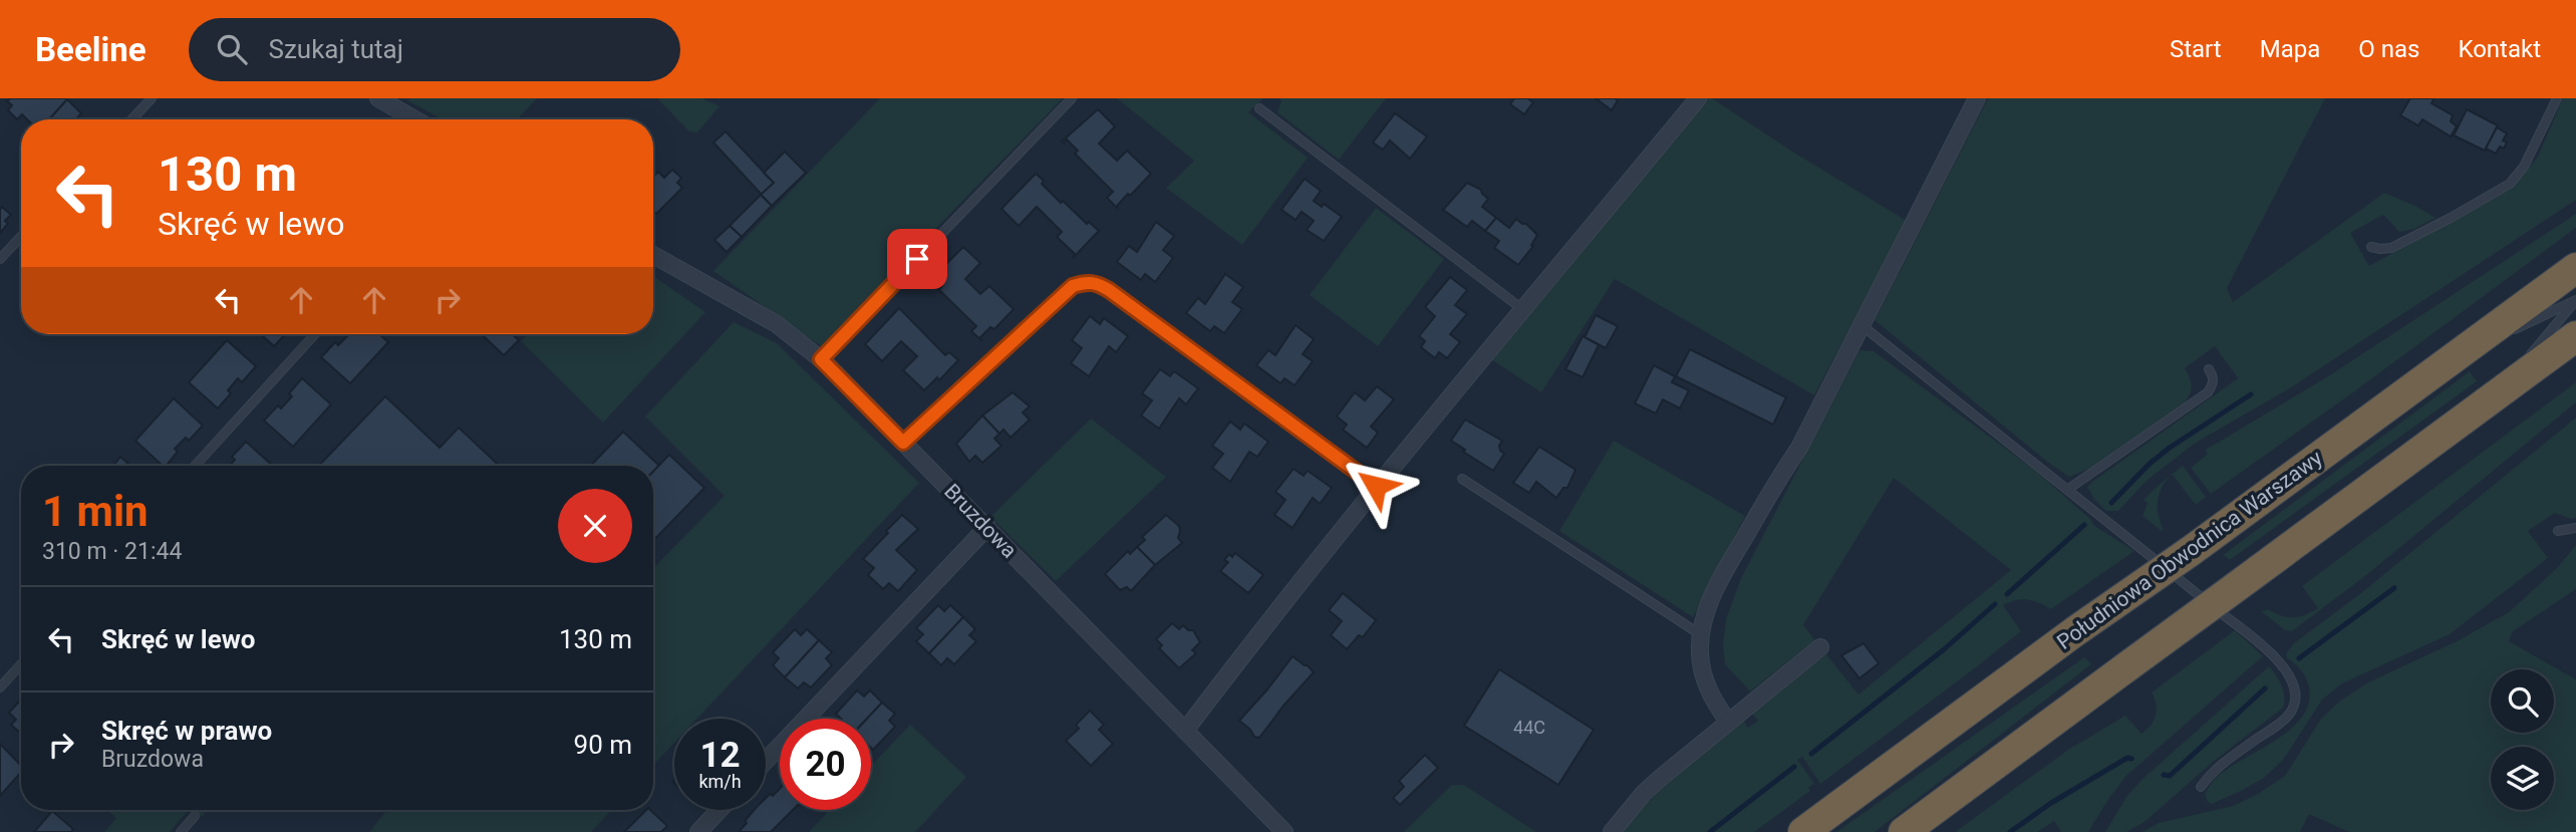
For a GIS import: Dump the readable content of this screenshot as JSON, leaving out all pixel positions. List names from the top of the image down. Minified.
{"streets":{"highway":["Południowa Obwodnica Warszawy"],"street":["Bruzdowa"]},"house_numbers":["44C"],"page":{"header":"Beeline","search":"Szukaj tutaj","nav":["Start","Mapa","O nas","Kontakt"],"turn":["130 m","Skręć w lewo"],"heading":["1 min","310 m · 21:44"],"list":[{"name":"Skręć w lewo","value":"130 m"},{"name":"Skręć w prawo","note":"Bruzdowa","value":"90 m"}],"speed":"12 km/h","limit":"20"}}
